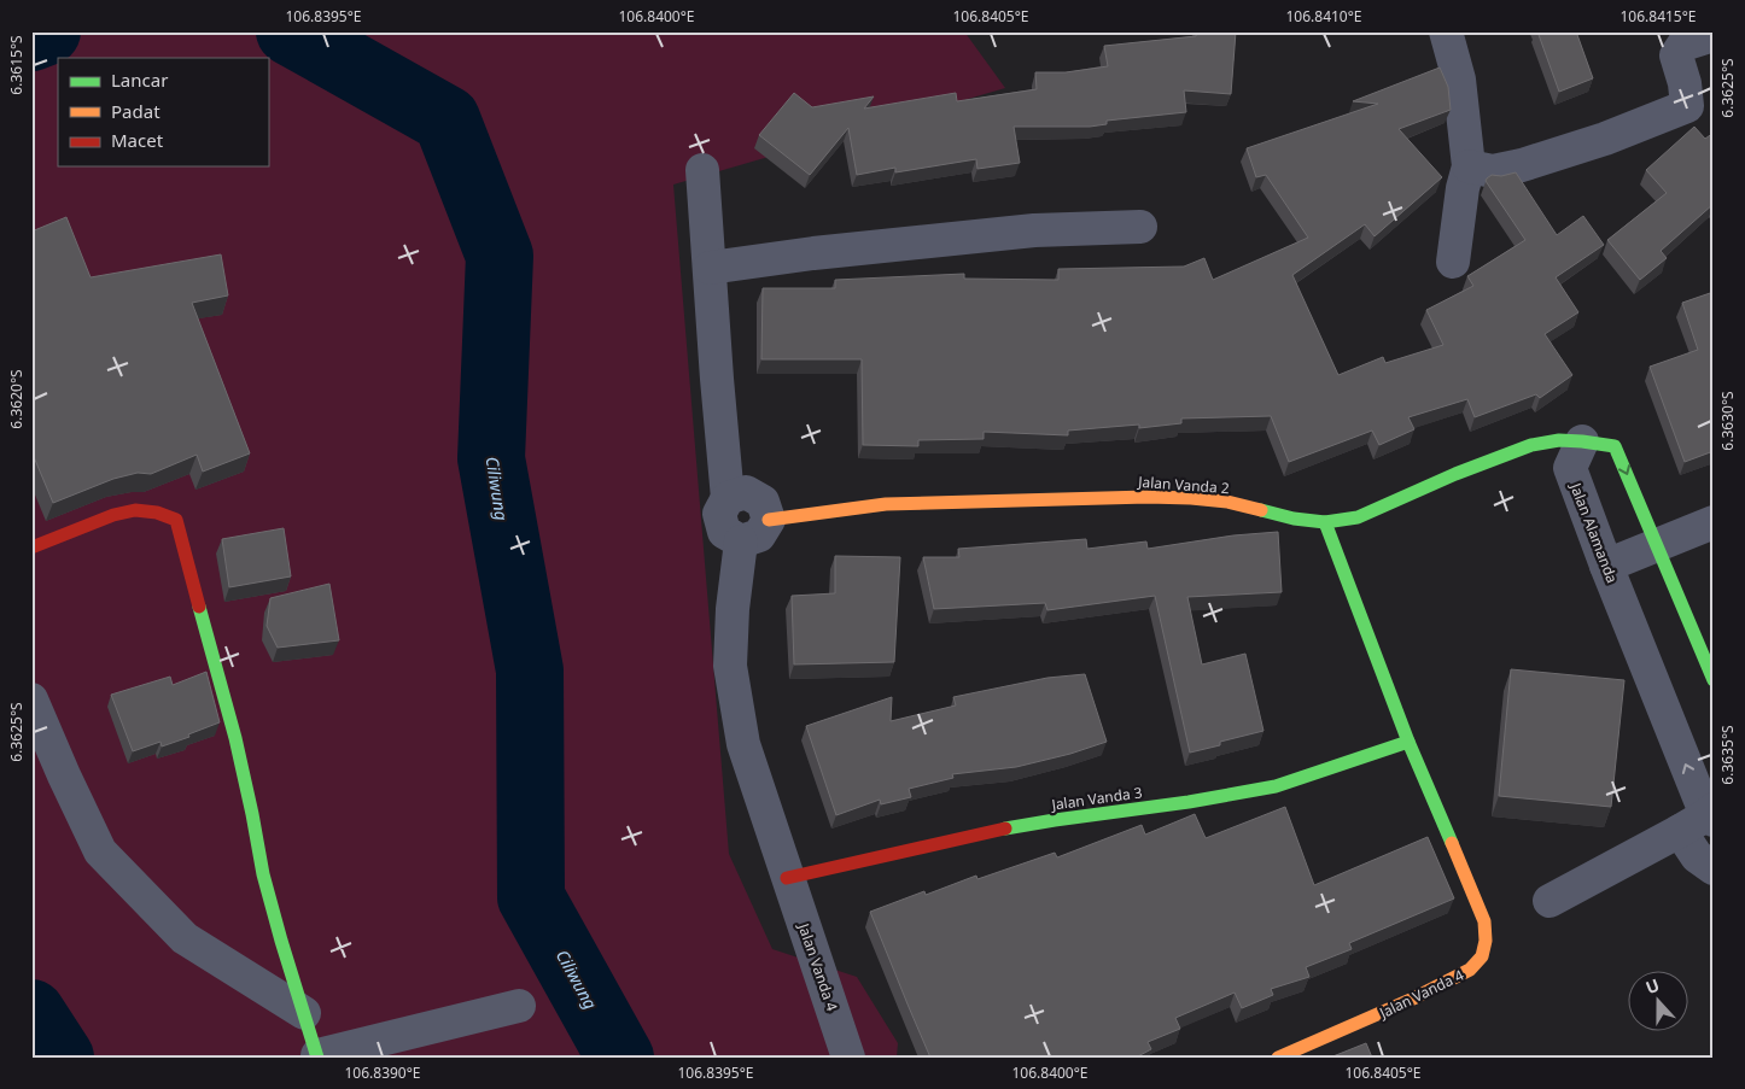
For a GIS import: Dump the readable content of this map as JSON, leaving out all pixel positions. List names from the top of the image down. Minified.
{"streets":{"street":["Jalan Vanda 2","Jalan Alamanda","Jalan Vanda 3","Jalan Vanda 4"]},"crossings":[["Jalan Vanda 2","Jalan Alamanda"],["Jalan Vanda 2","Jalan Vanda 4"],["Jalan Vanda 3","Jalan Vanda 4"]],"water":["Ciliwung"],"legend":["Lancar","Padat","Macet"],"north":"top","coordinates":["106.8395°E","106.8400°E","106.8405°E","106.8410°E","106.8415°E","6.3615°S","6.3625°S","6.3620°S","6.3630°S","6.3635°S","106.8390°E"]}
